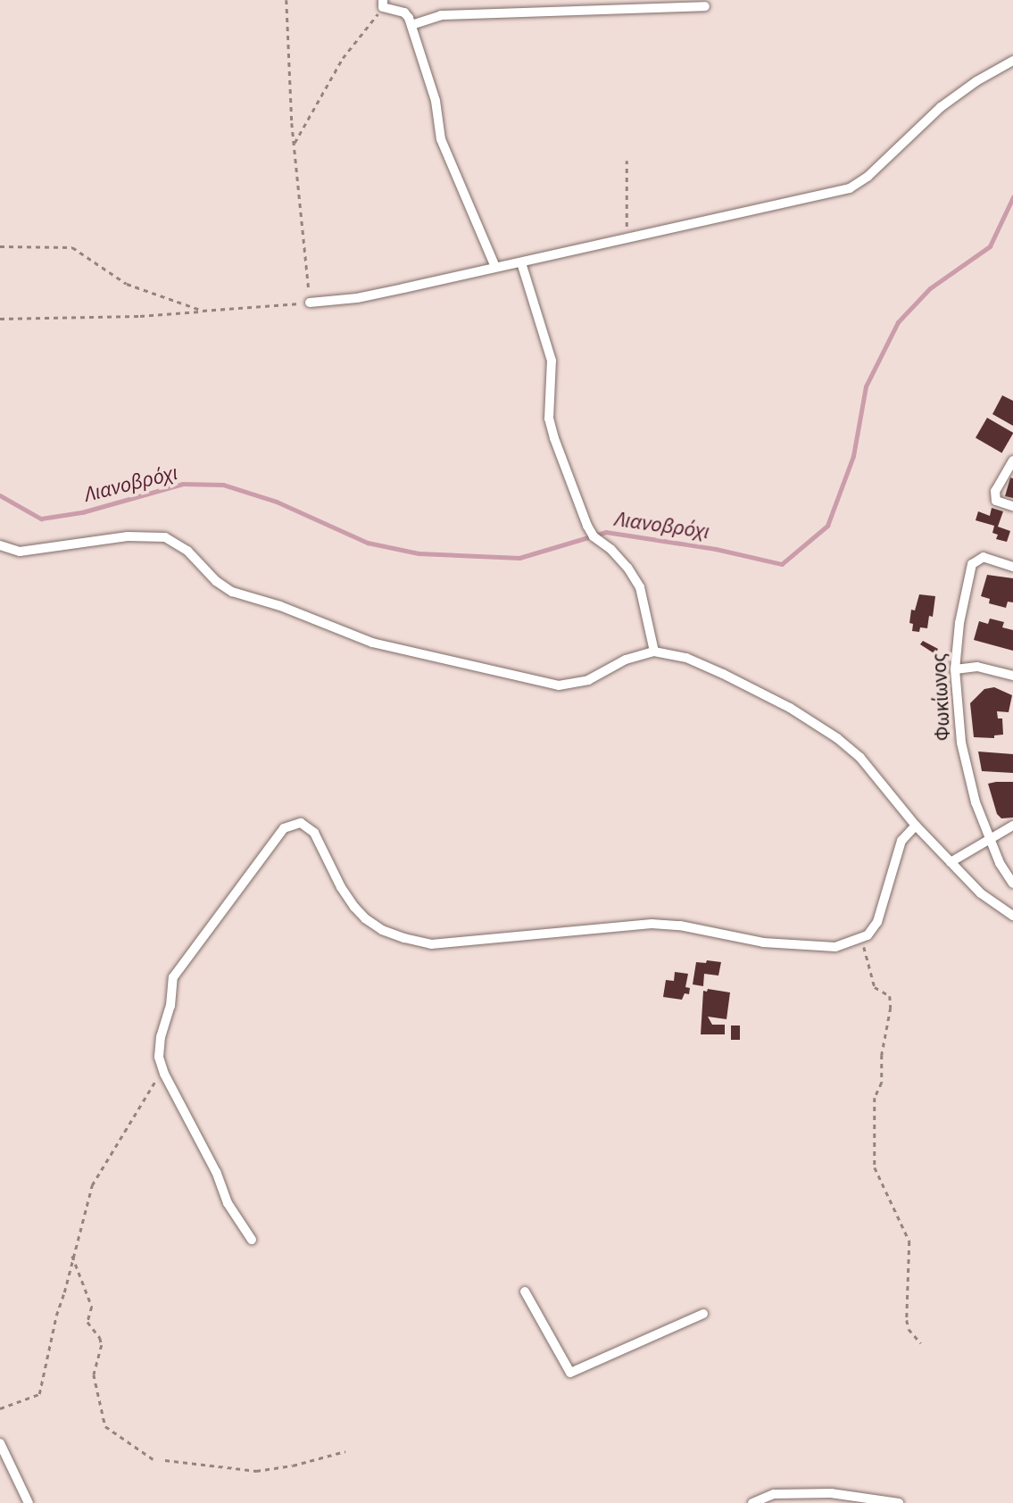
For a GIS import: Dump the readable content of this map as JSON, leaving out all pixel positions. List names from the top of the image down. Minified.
{"streets":{"street":["Φωκίωνος"]},"water":["Λιανοβρόχι"]}
